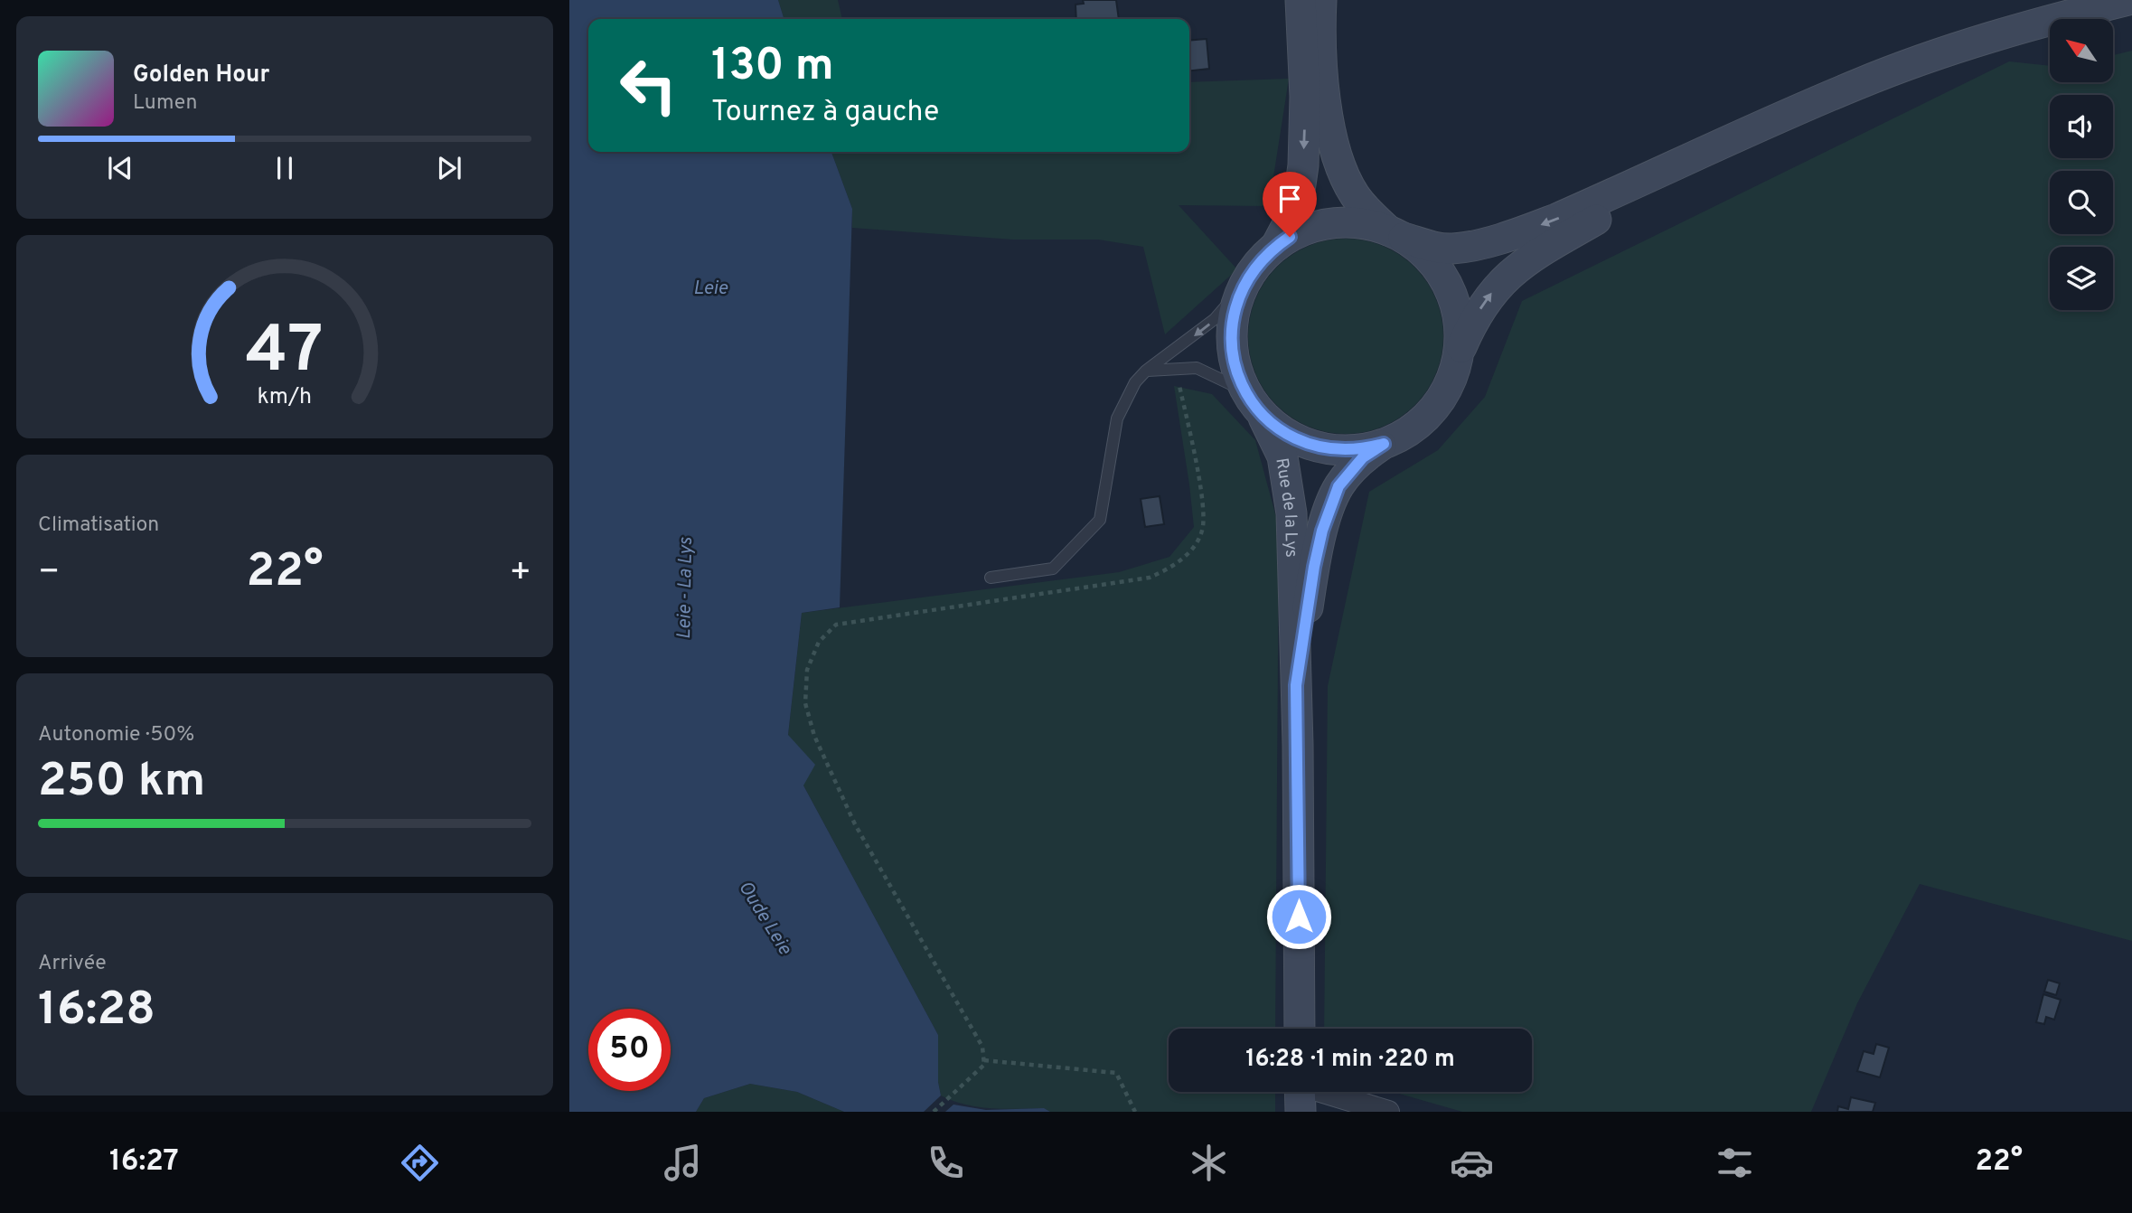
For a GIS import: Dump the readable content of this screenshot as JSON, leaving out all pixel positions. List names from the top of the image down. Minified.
{"streets":{"main road":["Rue de la Lys"]},"water":["Leie","Leie - La Lys","Oude Leie"],"north":"top left","page":{"turn":["130 m","Tournez à gauche"],"song":["Golden Hour","Lumen"],"tile":["Climatisation",["Autonomie · 50%","250 km"],["Arrivée","16:28"]],"heat":["−","22°","+"],"limit":"50","trip":"16:28 · 1 min · 220 m","tabs":["16:27","22°"],"gauge":["47","km/h"]}}
